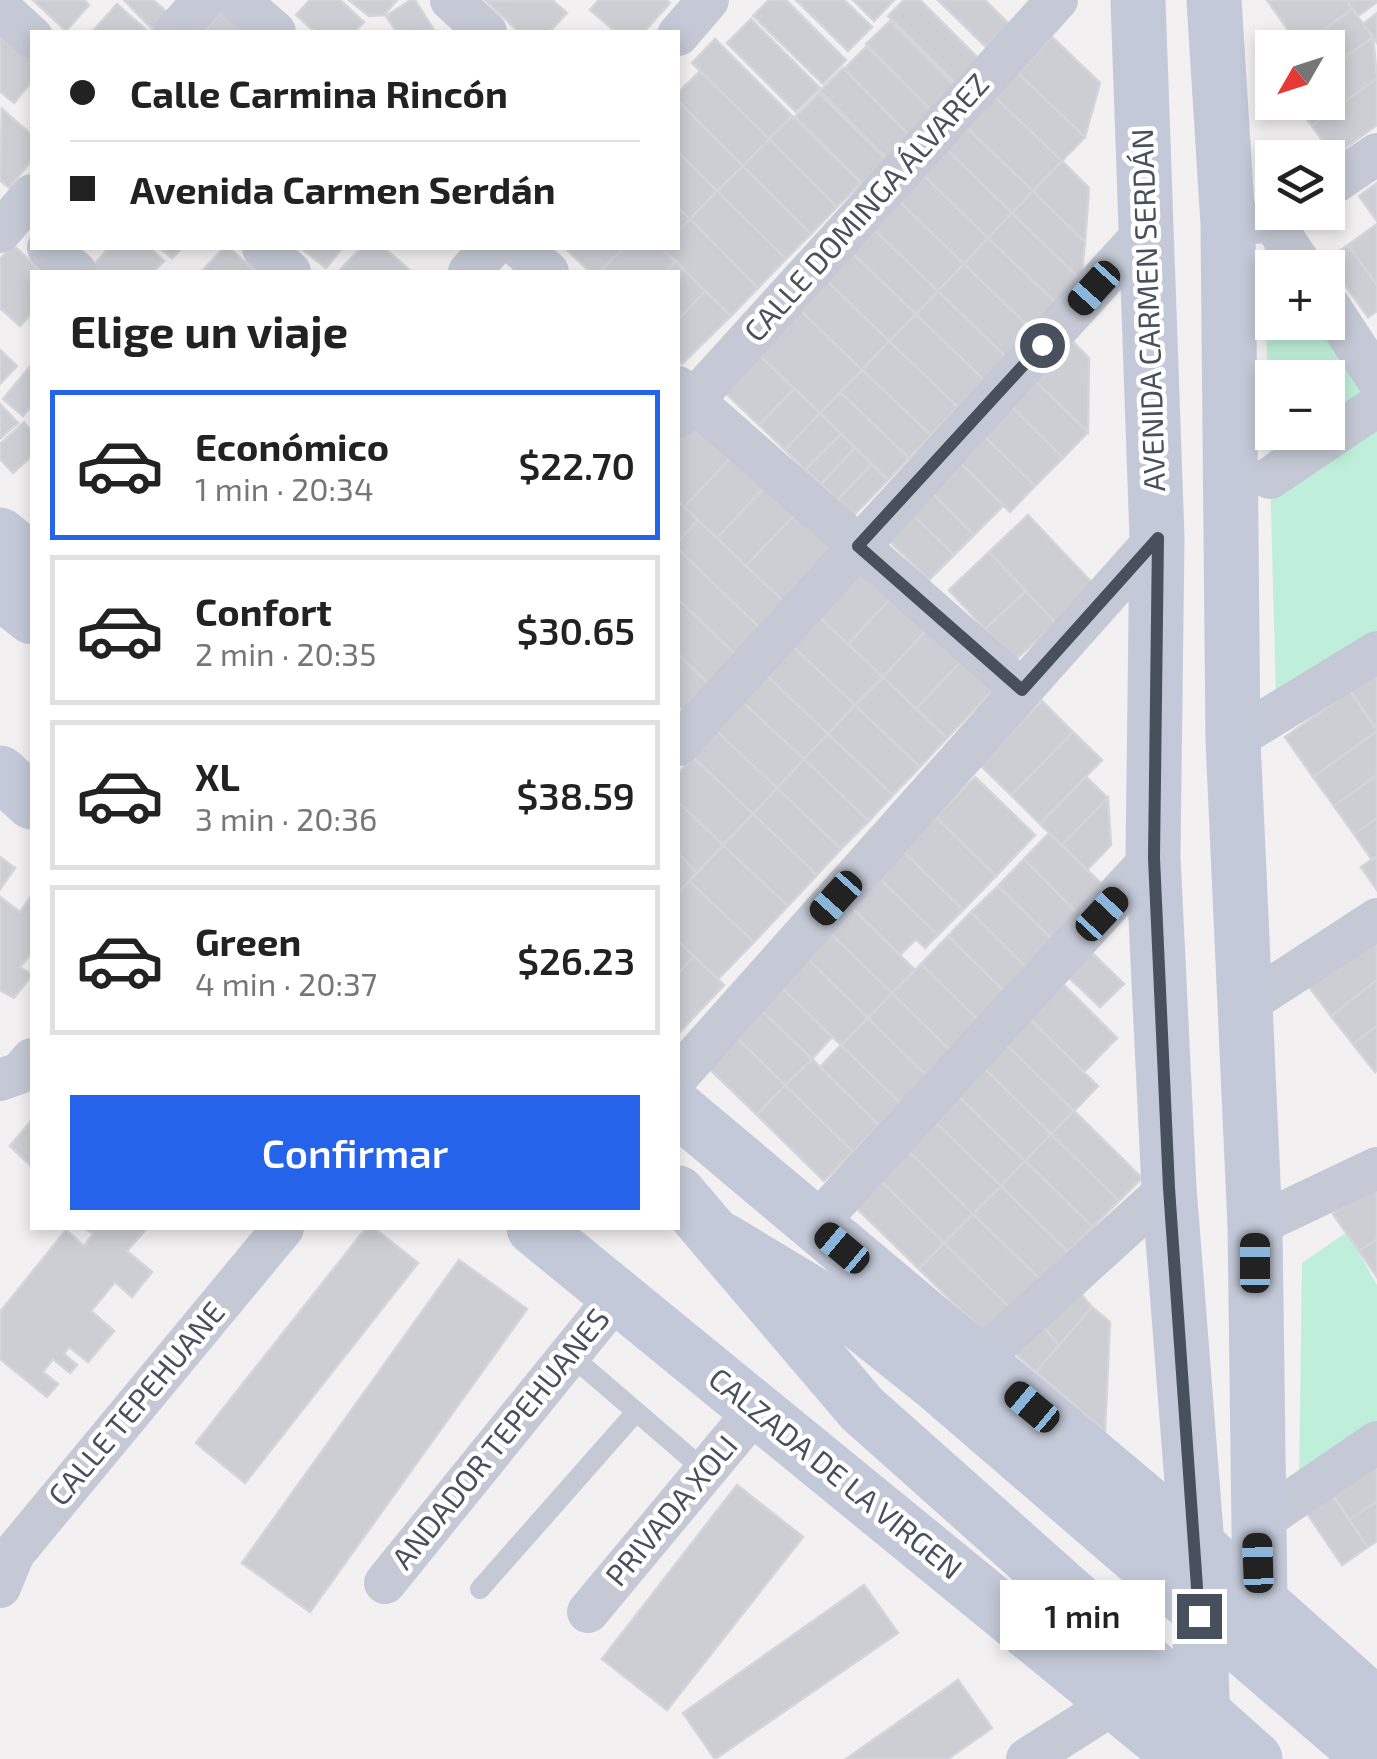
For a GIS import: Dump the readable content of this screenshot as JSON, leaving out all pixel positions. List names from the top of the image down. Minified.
{"streets":{"street":["CALLE DOMINGA ÁLVAREZ","AVENIDA CARMEN SERDÁN","CALLE TEPEHUANE","ANDADOR TEPEHUANES","CALZADA DE LA VIRGEN","PRIVADA XOLI"]},"crossings":[["ANDADOR TEPEHUANES","CALZADA DE LA VIRGEN"],["CALZADA DE LA VIRGEN","PRIVADA XOLI"]],"north":"bottom left","page":{"map_buttons":["+","−"],"banner":["Calle Carmina Rincón","Avenida Carmen Serdán"],"heading":"Elige un viaje","list":[{"name":"Económico","note":"1 min · 20:34","value":"$22.70"},{"name":"Confort","note":"2 min · 20:35","value":"$30.65"},{"name":"XL","note":"3 min · 20:36","value":"$38.59"},{"name":"Green","note":"4 min · 20:37","value":"$26.23"}],"buttons":"Confirmar","bubble":"1 min"}}
